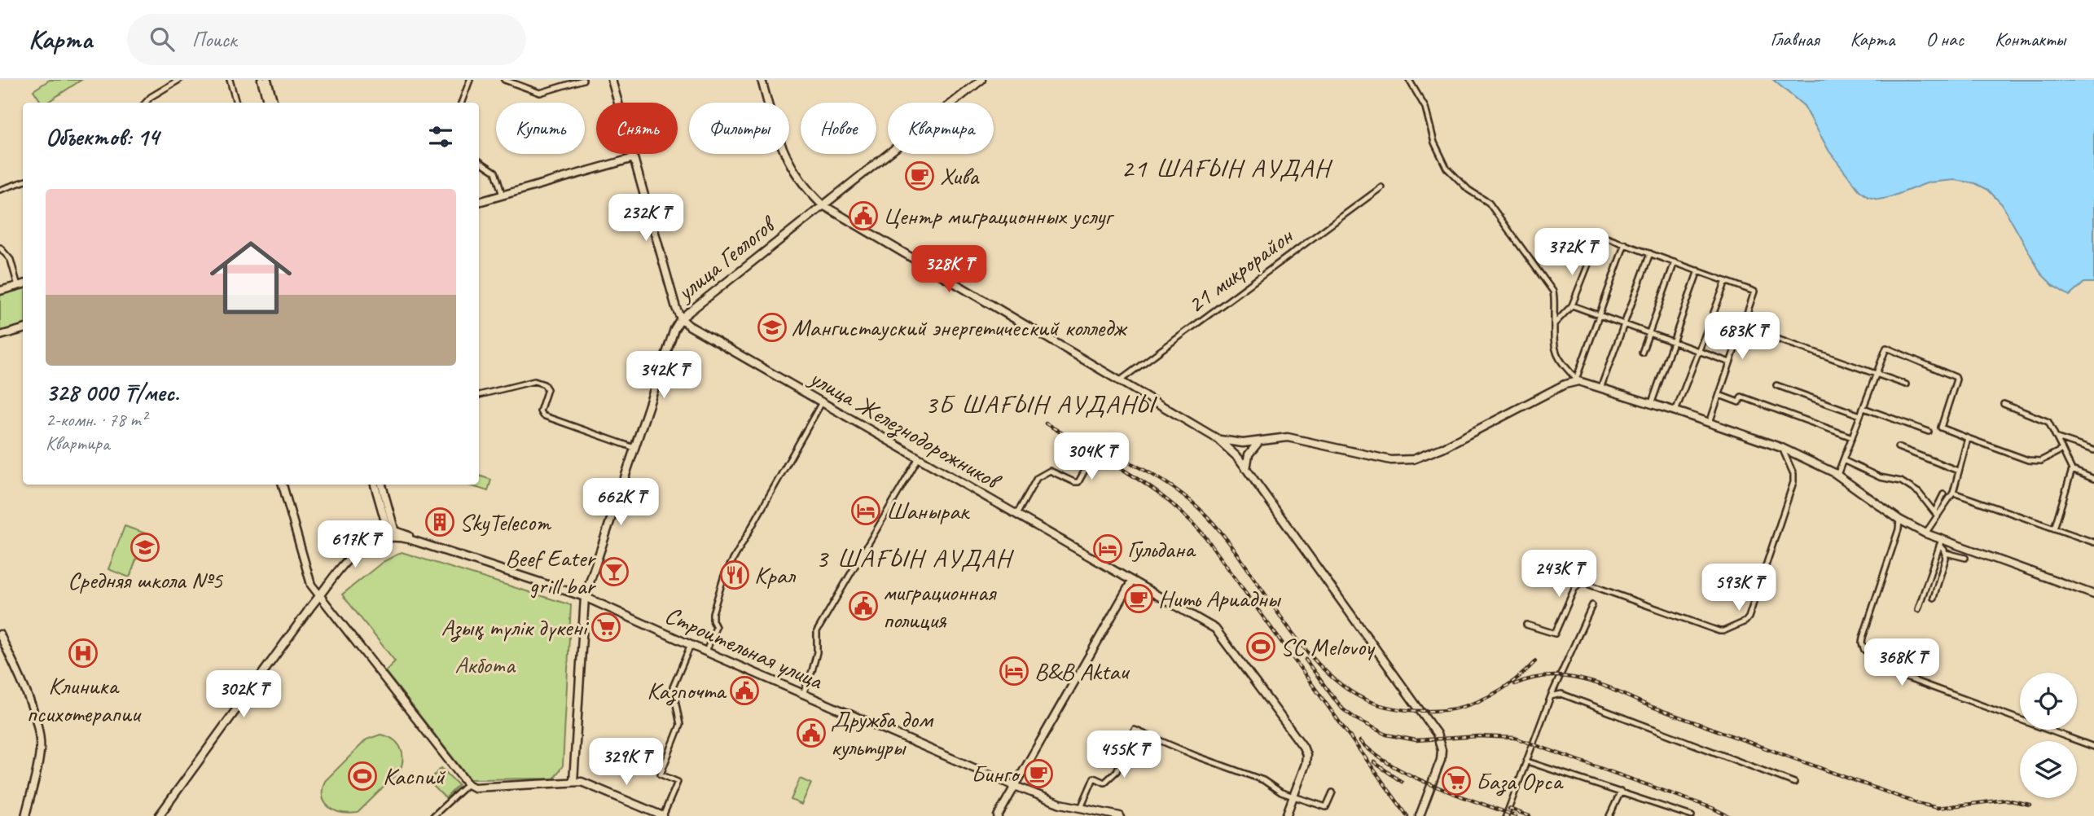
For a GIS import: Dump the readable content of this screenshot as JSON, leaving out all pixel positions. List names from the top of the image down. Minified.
{"streets":{"street":["улица Геологов","21 микрорайон","улица Железнодорожников","Строительная улица"]},"crossings":[["улица Геологов","улица Железнодорожников"],["улица Геологов","Строительная улица"]],"districts":["21 ШАҒЫН АУДАН","3Б ШАҒЫН АУДАНЫ","3 ШАҒЫН АУДАН"],"parks":["Акбота"],"places":{"cafe":["Хива","Нить Ариадны","Бинго"],"public building":["Центр миграционных услуг","миграционная полиция","Казпочта","Дружба дом культуры"],"school or university":["Мангистауский энергетический колледж","Средняя школа №5"],"hotel":["Шанырак","Гульдана","B&B Aktau"],"building":["SkyTelecom"],"bar":["Beef Eater grill bar"],"restaurant":["Крал"],"supermarket":["Азық түлік дүкені","База Орса"],"sports":["SC Melovoy","Каспий"],"hospital":["Клиника психотерапии"]},"page":{"header":"Карта","search":"Поиск","nav":["Главная","Карта","О нас","Контакты"],"chip":["Купить","Снять","Фильтры","Новое","Квартира"],"heading":"Объектов: 14","list":[{"name":"328 000 ₸/мес.","note":"2-комн. · 78 m² · Квартира"}],"price":["232K ₸","372K ₸","328K ₸","683K ₸","342K ₸","304K ₸","662K ₸","617K ₸","243K ₸","593K ₸","368K ₸","302K ₸","455K ₸","329K ₸"]}}
